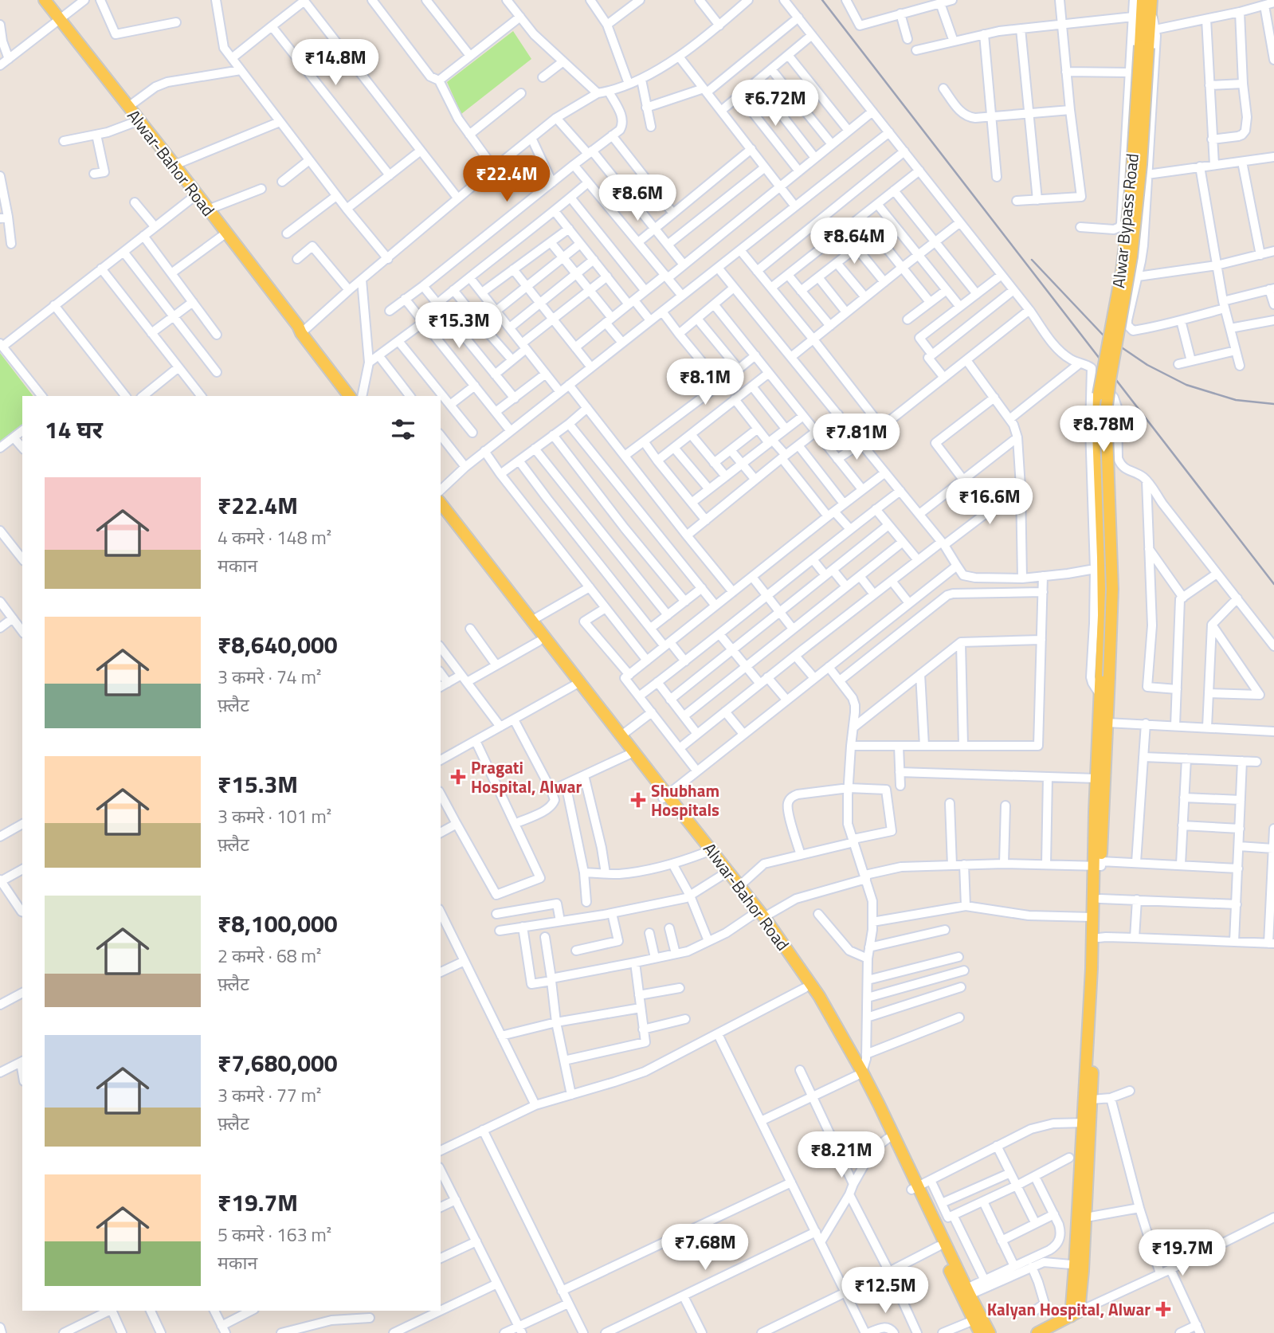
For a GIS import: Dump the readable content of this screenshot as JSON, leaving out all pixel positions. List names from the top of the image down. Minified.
{"streets":{"main road":["Alwar-Bahor Road","Alwar Bypass Road"]},"places":{"health":["Pragati Hospital, Alwar","Shubham Hospitals","Kalyan Hospital, Alwar"]},"page":{"price":["₹14.8M","₹6.72M","₹22.4M","₹8.6M","₹8.64M","₹15.3M","₹8.1M","₹8.78M","₹7.81M","₹16.6M","₹8.21M","₹7.68M","₹19.7M","₹12.5M"],"heading":"14 घर","list":[{"name":"₹22.4M","note":"4 कमरे · 148 m² · मकान"},{"name":"₹8,640,000","note":"3 कमरे · 74 m² · फ़्लैट"},{"name":"₹15.3M","note":"3 कमरे · 101 m² · फ़्लैट"},{"name":"₹8,100,000","note":"2 कमरे · 68 m² · फ़्लैट"},{"name":"₹7,680,000","note":"3 कमरे · 77 m² · फ़्लैट"},{"name":"₹19.7M","note":"5 कमरे · 163 m² · मकान"}]}}
